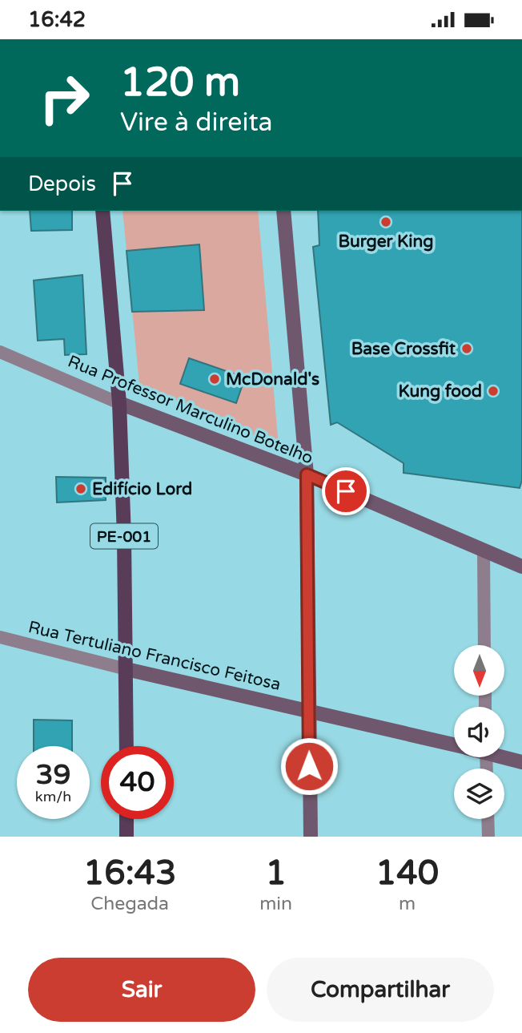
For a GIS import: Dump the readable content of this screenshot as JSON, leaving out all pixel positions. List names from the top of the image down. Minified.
{"streets":{"main road":["PE-001"],"street":["Rua Professor Marculino Botelho","Rua Tertuliano Francisco Feitosa"]},"crossings":[["Rua Professor Marculino Botelho","PE-001"],["PE-001","Rua Tertuliano Francisco Feitosa"]],"places":["Burger King","Base Crossfit","McDonald's","Kung food","Edifício Lord"],"north":"bottom","page":{"status":"16:42","turn":["120 m","Vire à direita"],"then":"Depois","speed":"39 km/h","limit":"40","eta":["16:43","Chegada","1","min","140","m"],"buttons":["Sair","Compartilhar"]}}
